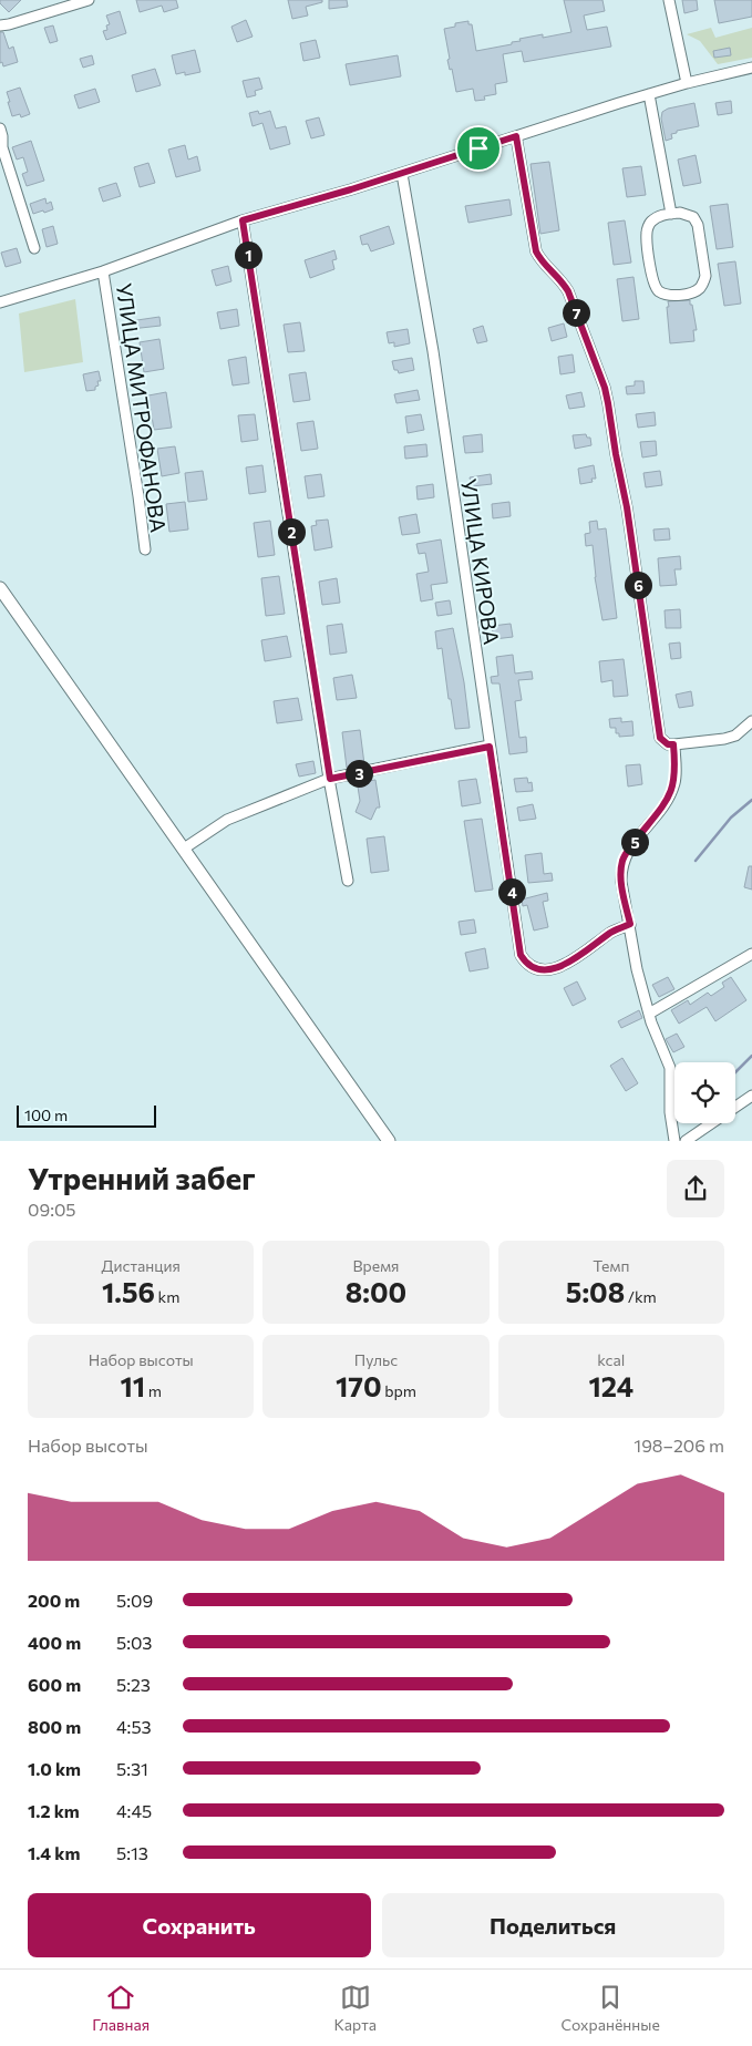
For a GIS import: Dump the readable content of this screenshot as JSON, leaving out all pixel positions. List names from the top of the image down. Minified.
{"streets":{"street":["УЛИЦА МИТРОФАНОВА","УЛИЦА КИРОВА"]},"scale_bar":"100 m","page":{"pins":["1","7","2","6","3","5","4"],"scale":"100 m","heading":["Утренний забег","09:05"],"stats":[["Дистанция","1.56 km"],["Время","8:00"],["Темп","5:08 /km"],["Набор высоты","11 m"],["Пульс","170 bpm"],["kcal","124"]],"chart":["Набор высоты","198–206 m"],"list":[{"name":"200 m","note":"5:09"},{"name":"400 m","note":"5:03"},{"name":"600 m","note":"5:23"},{"name":"800 m","note":"4:53"},{"name":"1.0 km","note":"5:31"},{"name":"1.2 km","note":"4:45"},{"name":"1.4 km","note":"5:13"}],"buttons":["Сохранить","Поделиться"],"tabs":["Главная","Карта","Сохранённые"]}}
